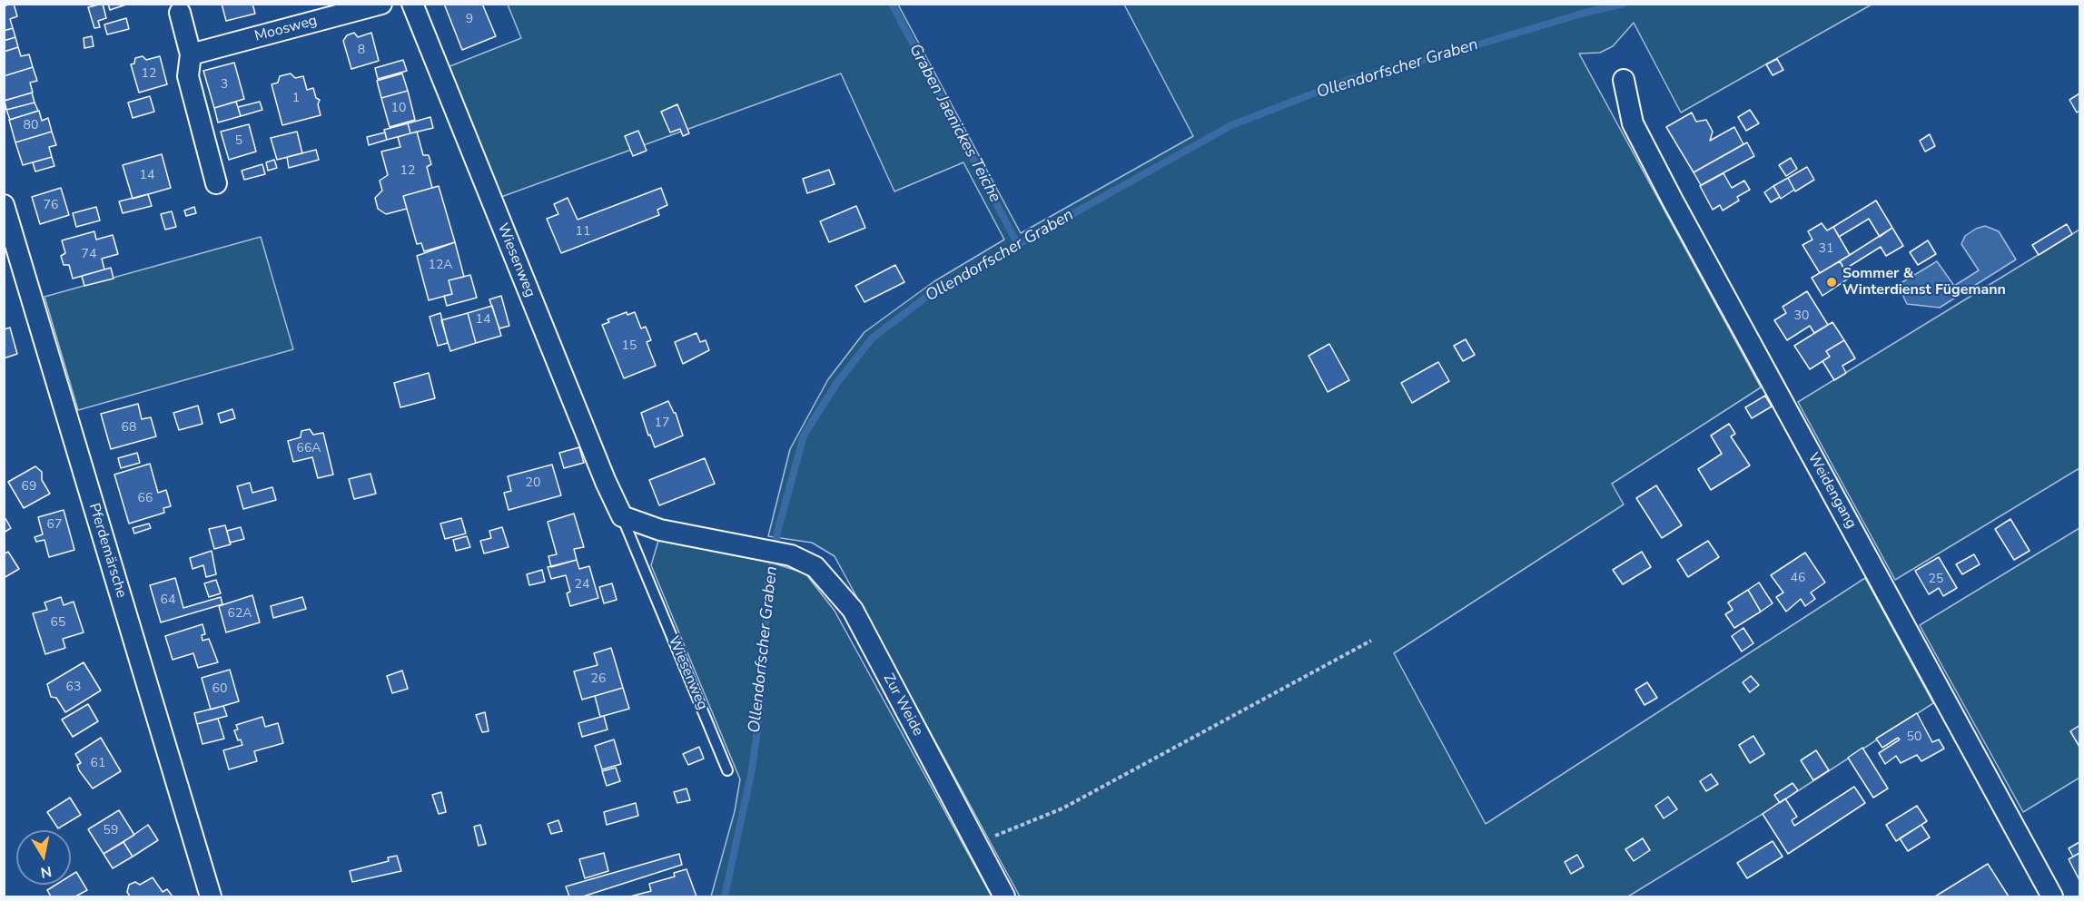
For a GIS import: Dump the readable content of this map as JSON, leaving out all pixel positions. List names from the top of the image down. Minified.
{"streets":{"street":["Moosweg","Wiesenweg","Weidengang","Pferdemärsche","Zur Weide"]},"crossings":[["Wiesenweg","Zur Weide"]],"water":["Ollendorfscher Graben","Graben Jaenickes Teiche"],"places":["Sommer & Winterdienst Fügemann"],"house_numbers":["9","8","12","3","1","10","80","5","12","14","76","11","31","74","12A","30","14","15","17","68","66A","20","69","66","67","46","25","24","64","62A","65","26","63","60","50","61","59"],"north":"bottom"}
